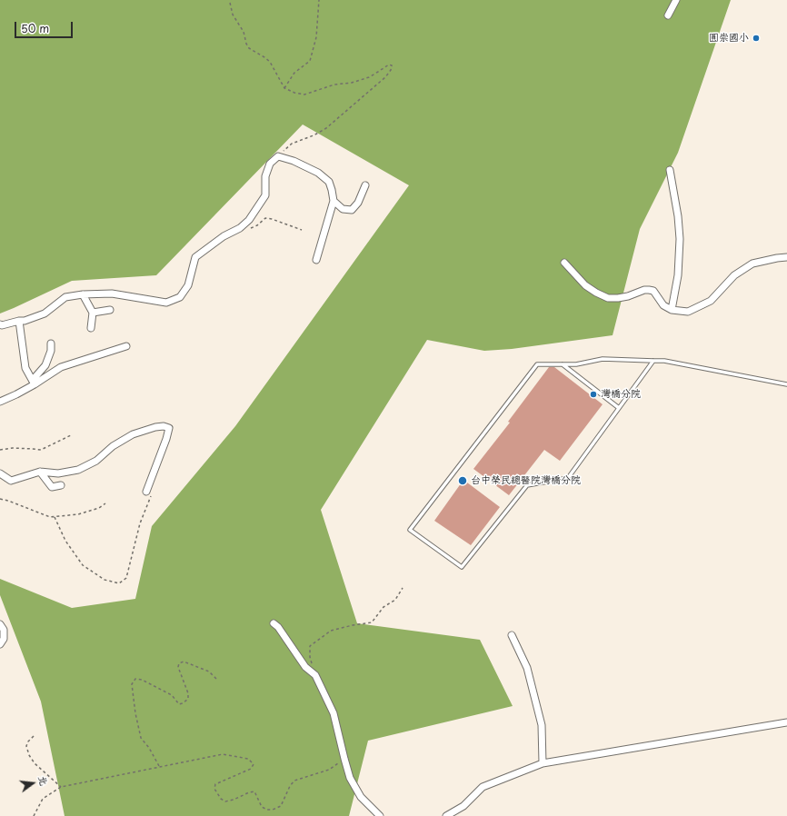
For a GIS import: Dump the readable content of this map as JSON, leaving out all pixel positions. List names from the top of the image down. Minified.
{"places":["圓崇國小","灣橋分院","台中榮民總醫院灣橋分院"],"scale_bar":"50 m","north":"right"}
